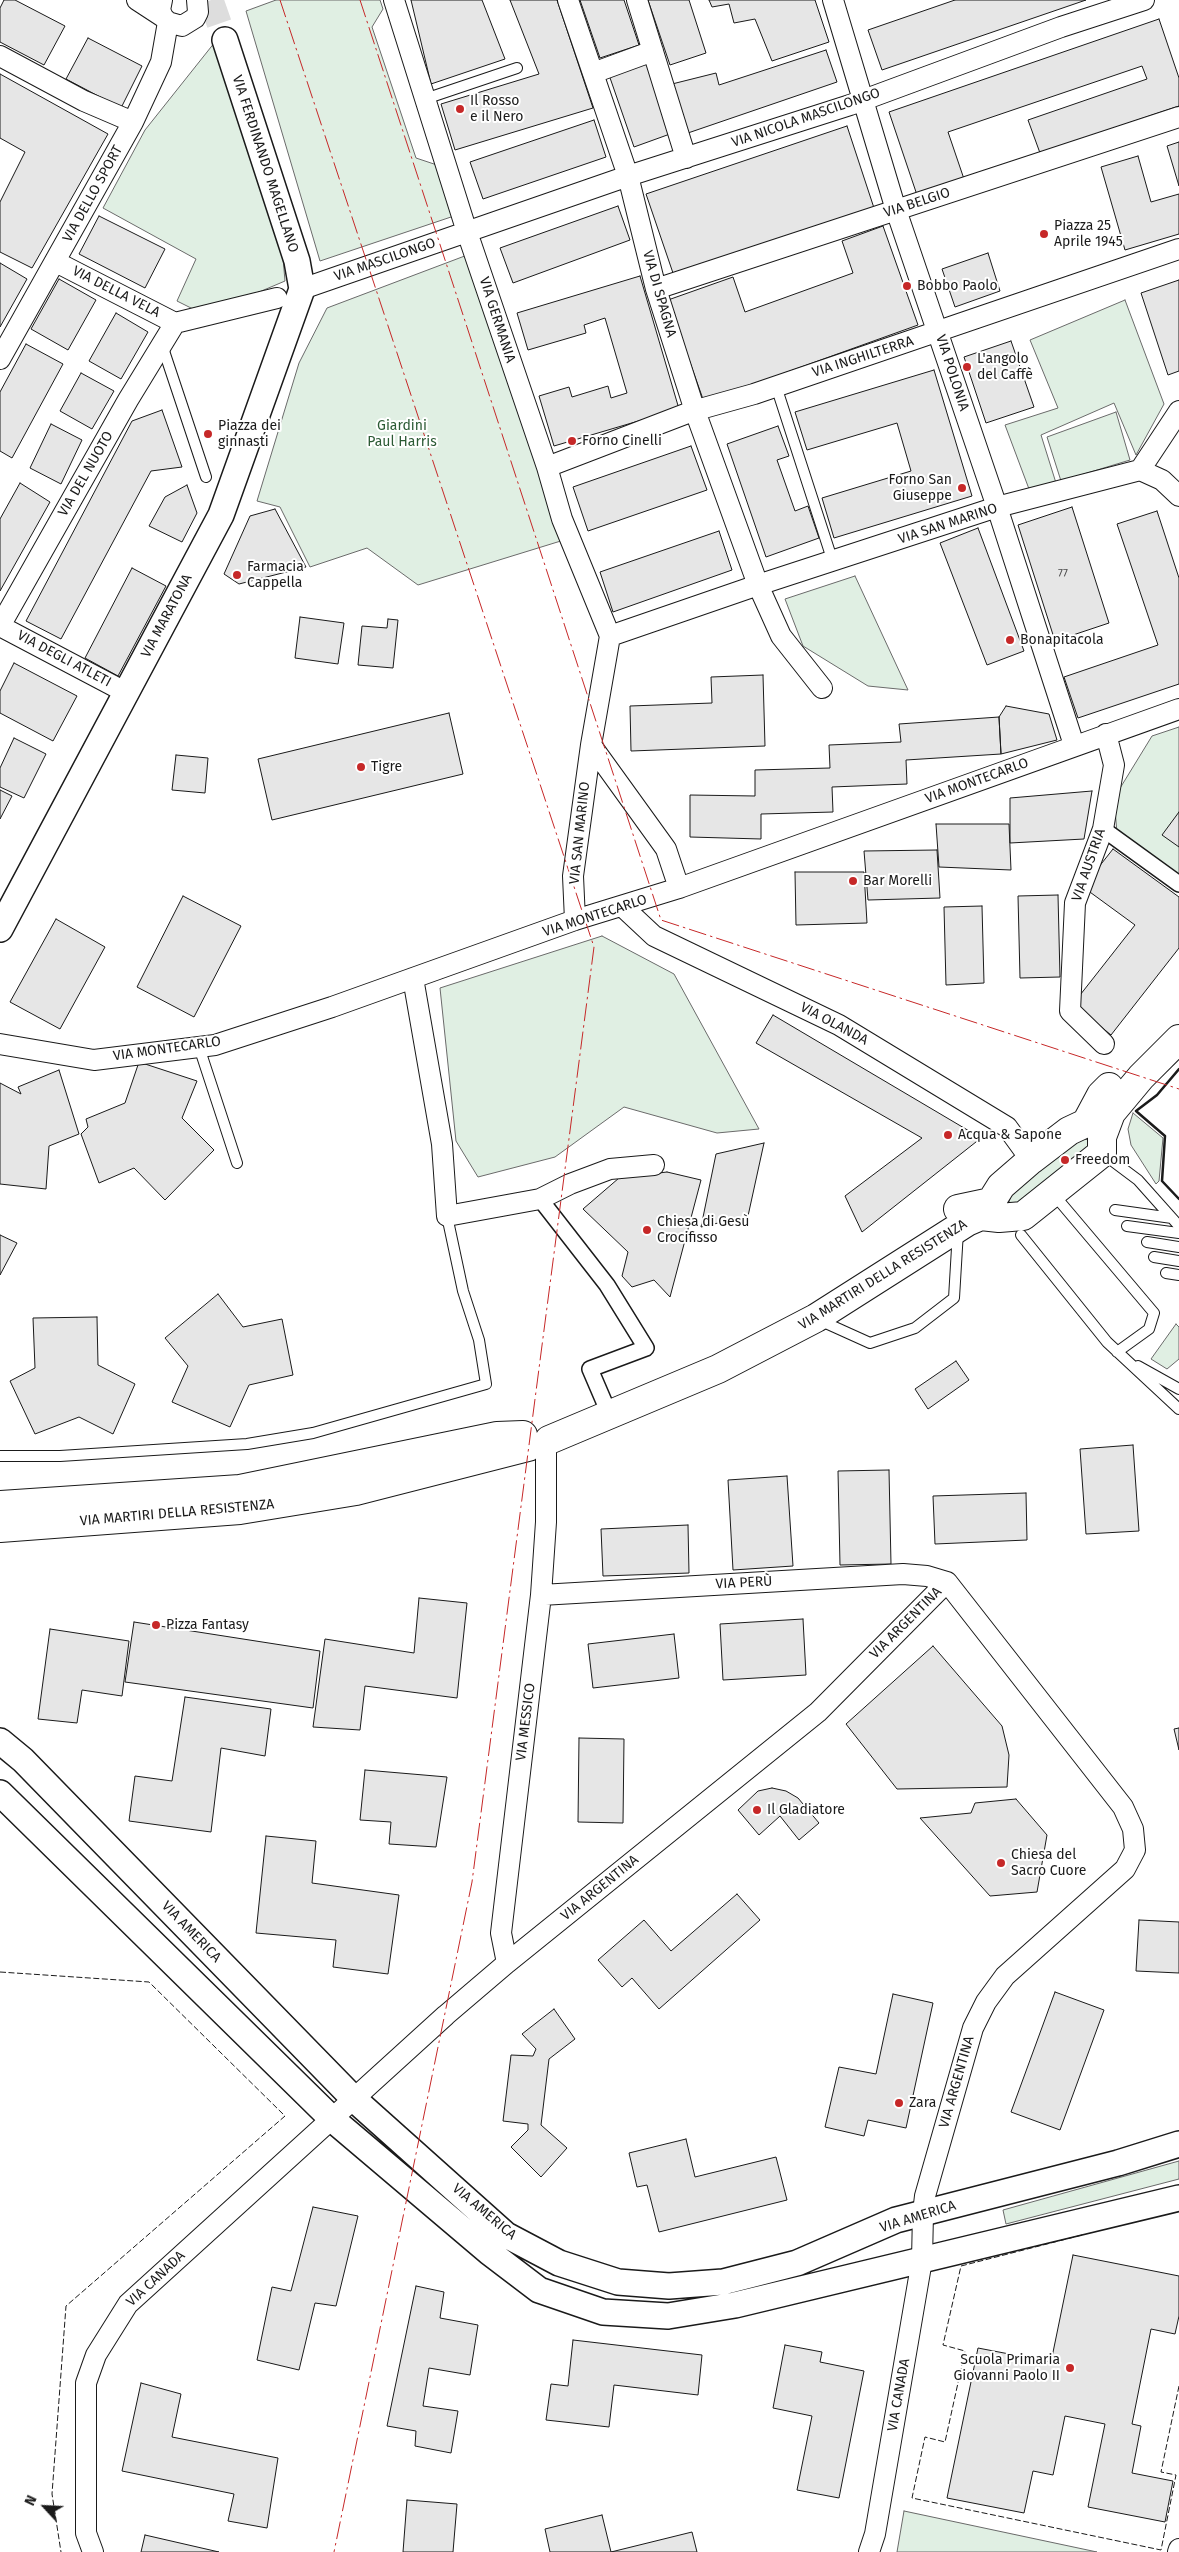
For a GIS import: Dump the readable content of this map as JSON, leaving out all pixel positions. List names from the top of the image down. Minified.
{"streets":{"main road":["VIA MARTIRI DELLA RESISTENZA"],"street":["VIA NICOLA MASCILONGO","VIA FERDINANDO MAGELLANO","VIA DELLO SPORT","VIA BELGIO","VIA MASCILONGO","VIA DELLA VELA","VIA DI SPAGNA","VIA GERMANIA","VIA INGHILTERRA","VIA POLONIA","VIA DEL NUOTO","VIA SAN MARINO","VIA MARATONA","VIA DEGLI ATLETI","VIA MONTECARLO","VIA AUSTRIA","VIA OLANDA","VIA PERÙ","VIA ARGENTINA","VIA MESSICO","VIA AMERICA","VIA CANADA"]},"crossings":[["VIA NICOLA MASCILONGO","VIA MASCILONGO"],["VIA NICOLA MASCILONGO","VIA DI SPAGNA"],["VIA NICOLA MASCILONGO","VIA GERMANIA"],["VIA NICOLA MASCILONGO","VIA POLONIA"],["VIA FERDINANDO MAGELLANO","VIA MASCILONGO"],["VIA FERDINANDO MAGELLANO","VIA MARATONA"],["VIA DELLO SPORT","VIA DELLA VELA"],["VIA BELGIO","VIA DI SPAGNA"],["VIA BELGIO","VIA POLONIA"],["VIA MASCILONGO","VIA GERMANIA"],["VIA MASCILONGO","VIA MARATONA"],["VIA DELLA VELA","VIA DEL NUOTO"],["VIA DI SPAGNA","VIA INGHILTERRA"],["VIA DI SPAGNA","VIA SAN MARINO"],["VIA GERMANIA","VIA INGHILTERRA"],["VIA GERMANIA","VIA SAN MARINO"],["VIA INGHILTERRA","VIA POLONIA"],["VIA POLONIA","VIA SAN MARINO"],["VIA POLONIA","VIA MONTECARLO"],["VIA DEL NUOTO","VIA DEGLI ATLETI"],["VIA SAN MARINO","VIA MONTECARLO"],["VIA MARATONA","VIA DEGLI ATLETI"],["VIA MONTECARLO","VIA AUSTRIA"],["VIA MONTECARLO","VIA OLANDA"],["VIA MARTIRI DELLA RESISTENZA","VIA MESSICO"],["VIA PERÙ","VIA ARGENTINA"],["VIA PERÙ","VIA MESSICO"],["VIA ARGENTINA","VIA MESSICO"],["VIA ARGENTINA","VIA AMERICA"],["VIA ARGENTINA","VIA CANADA"],["VIA AMERICA","VIA CANADA"]],"parks":["Giardini Paul Harris"],"places":["Il Rosso e il Nero","Piazza 25 Aprile 1945","Bobbo Paolo","L'angolo del Caffè","Piazza dei ginnasti","Forno Cinelli","Forno San Giuseppe","Farmacia Cappella","Bonapitacola","Tigre","Bar Morelli","Acqua & Sapone","Freedom","Chiesa di Gesù Crocifisso","Pizza Fantasy","Il Gladiatore","Chiesa del Sacro Cuore","Zara","Scuola Primaria Giovanni Paolo II"],"house_numbers":["77"],"north":"top left"}
